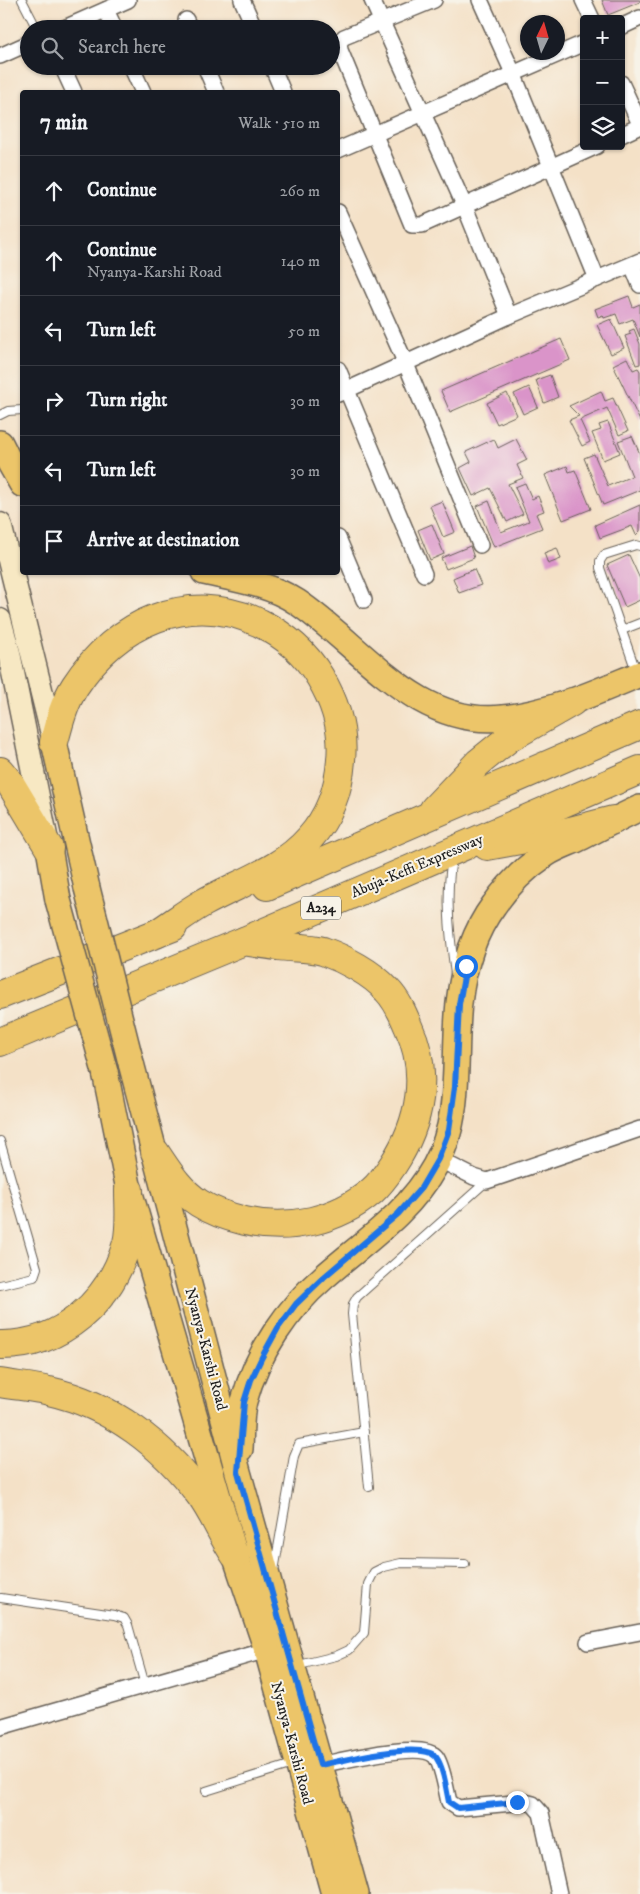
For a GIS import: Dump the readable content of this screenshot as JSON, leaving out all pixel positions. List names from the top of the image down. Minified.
{"streets":{"highway":["Abuja-Keffi Expressway","A234"],"main road":["Nyanya-Karshi Road"]},"north":"top","page":{"map_buttons":["+","−"],"search":"Search here","heading":["7 min","Walk · 510 m"],"list":[["Continue","260 m"],["Continue","Nyanya-Karshi Road","140 m"],["Turn left","50 m"],["Turn right","30 m"],["Turn left","30 m"],"Arrive at destination"]}}
